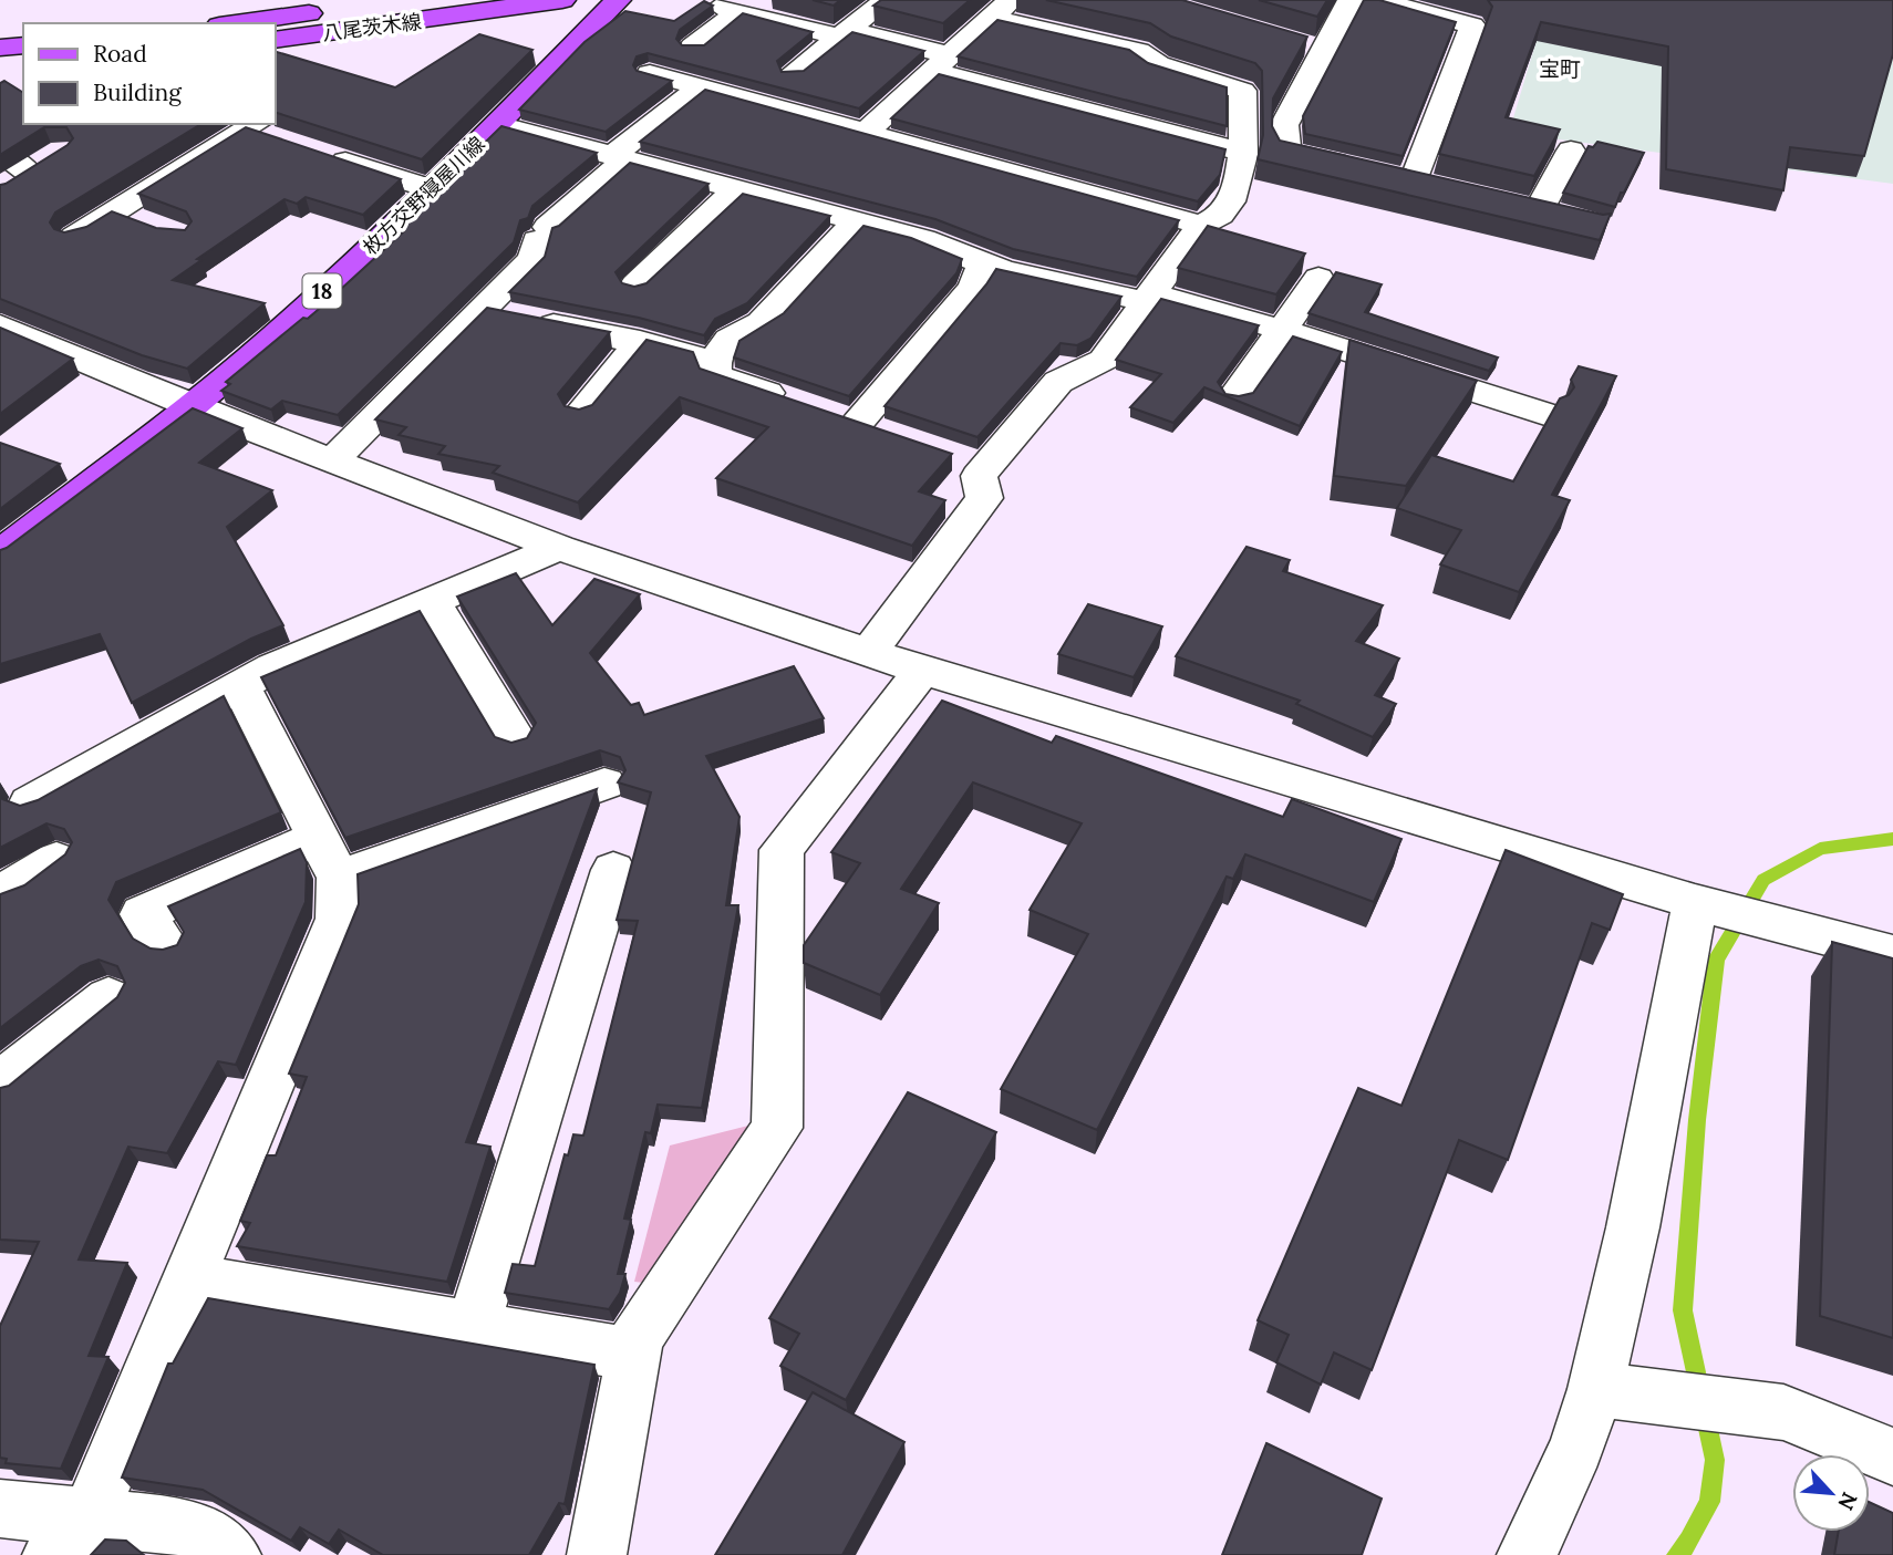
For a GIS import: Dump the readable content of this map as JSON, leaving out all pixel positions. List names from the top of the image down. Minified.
{"streets":{"main road":["八尾茨木線","枚方交野寝屋川線","18"]},"districts":["宝町"],"legend":["Road","Building"],"north":"bottom right"}
